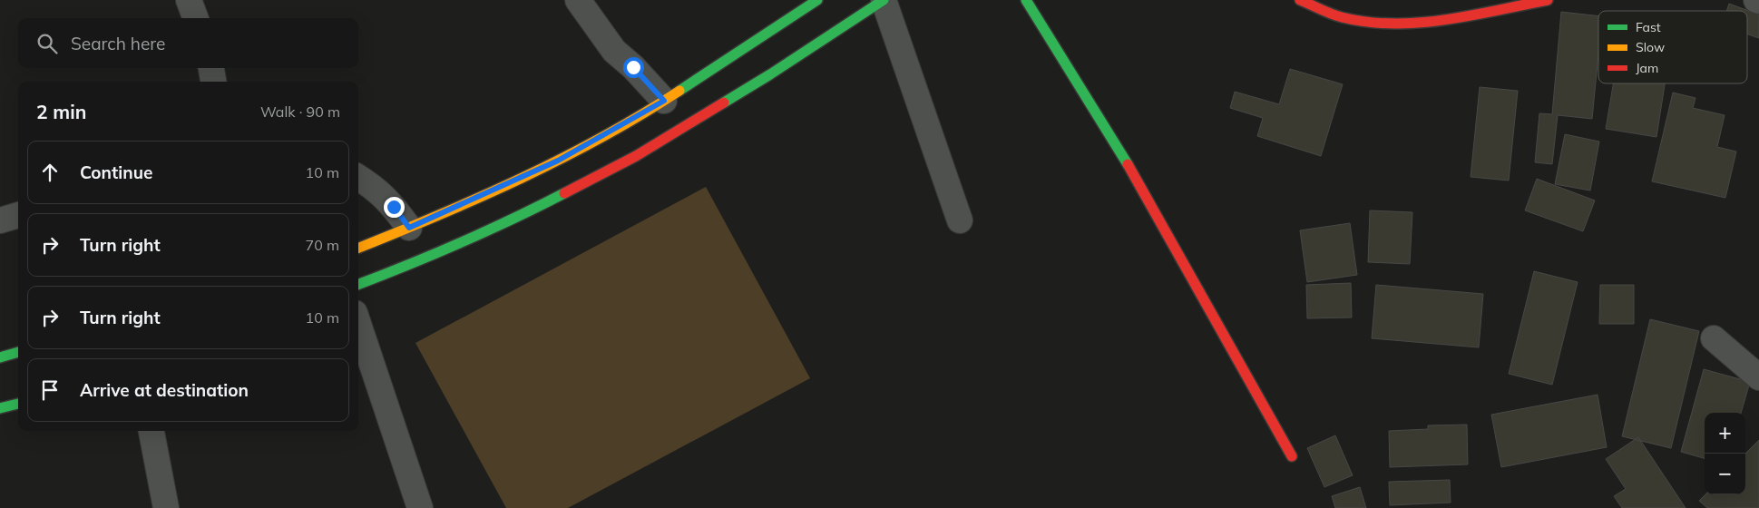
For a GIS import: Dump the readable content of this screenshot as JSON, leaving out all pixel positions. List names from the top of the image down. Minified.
{"legend":["Fast","Slow","Jam"],"page":{"search":"Search here","heading":["2 min","Walk · 90 m"],"list":[["Continue","10 m"],["Turn right","70 m"],["Turn right","10 m"],"Arrive at destination"],"map_buttons":["+","−"]}}
